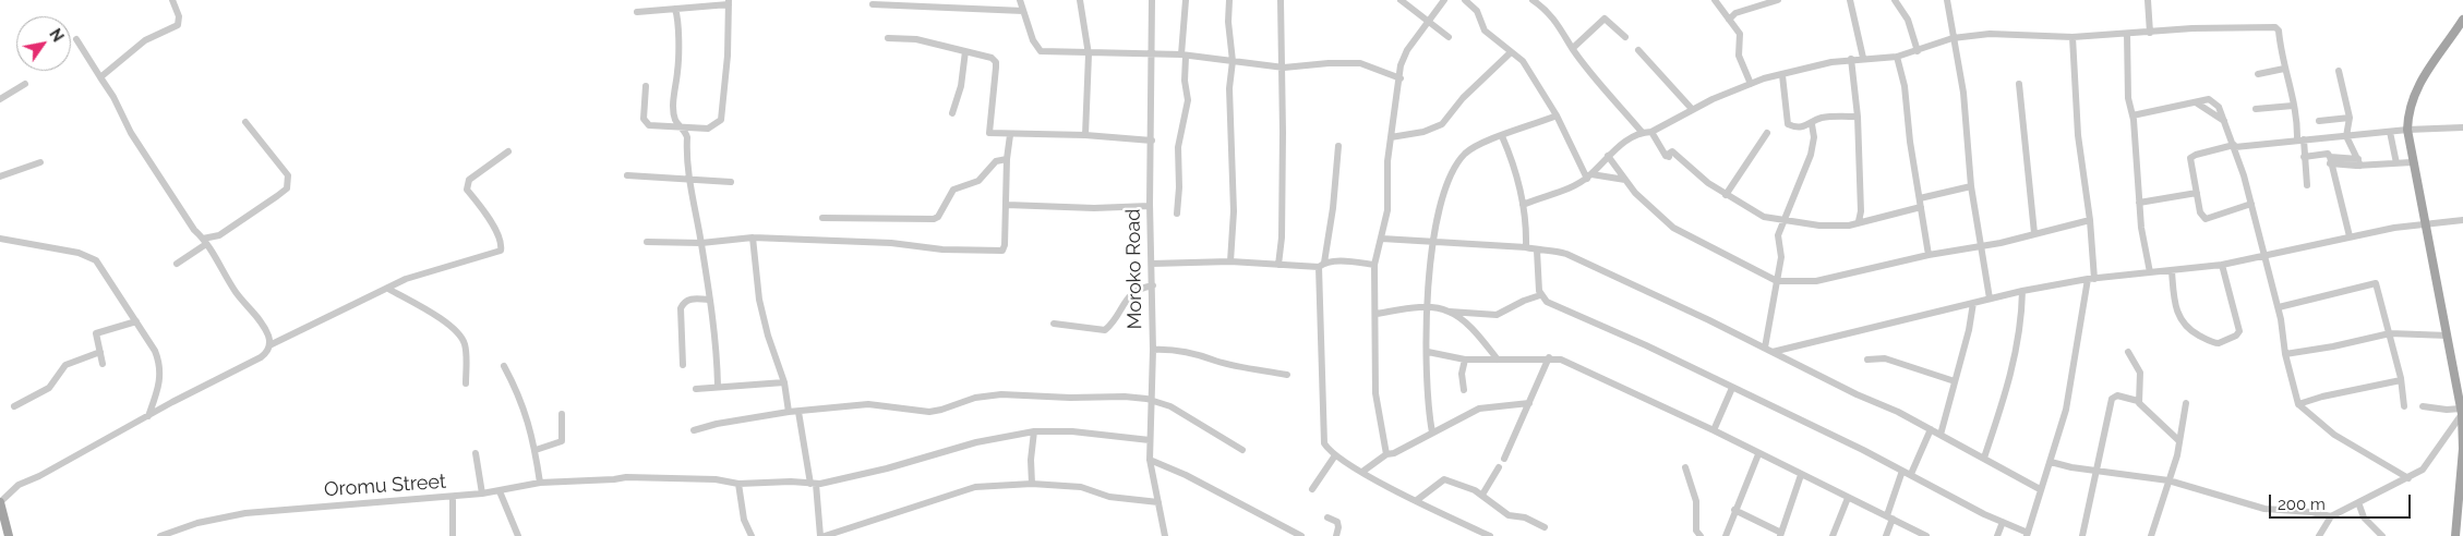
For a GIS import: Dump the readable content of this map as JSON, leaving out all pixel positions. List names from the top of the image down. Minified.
{"streets":{"street":["Moroko Road","Oromu Street"]},"crossings":[["Moroko Road","Oromu Street"]],"scale_bar":"200 m","north":"top right"}
